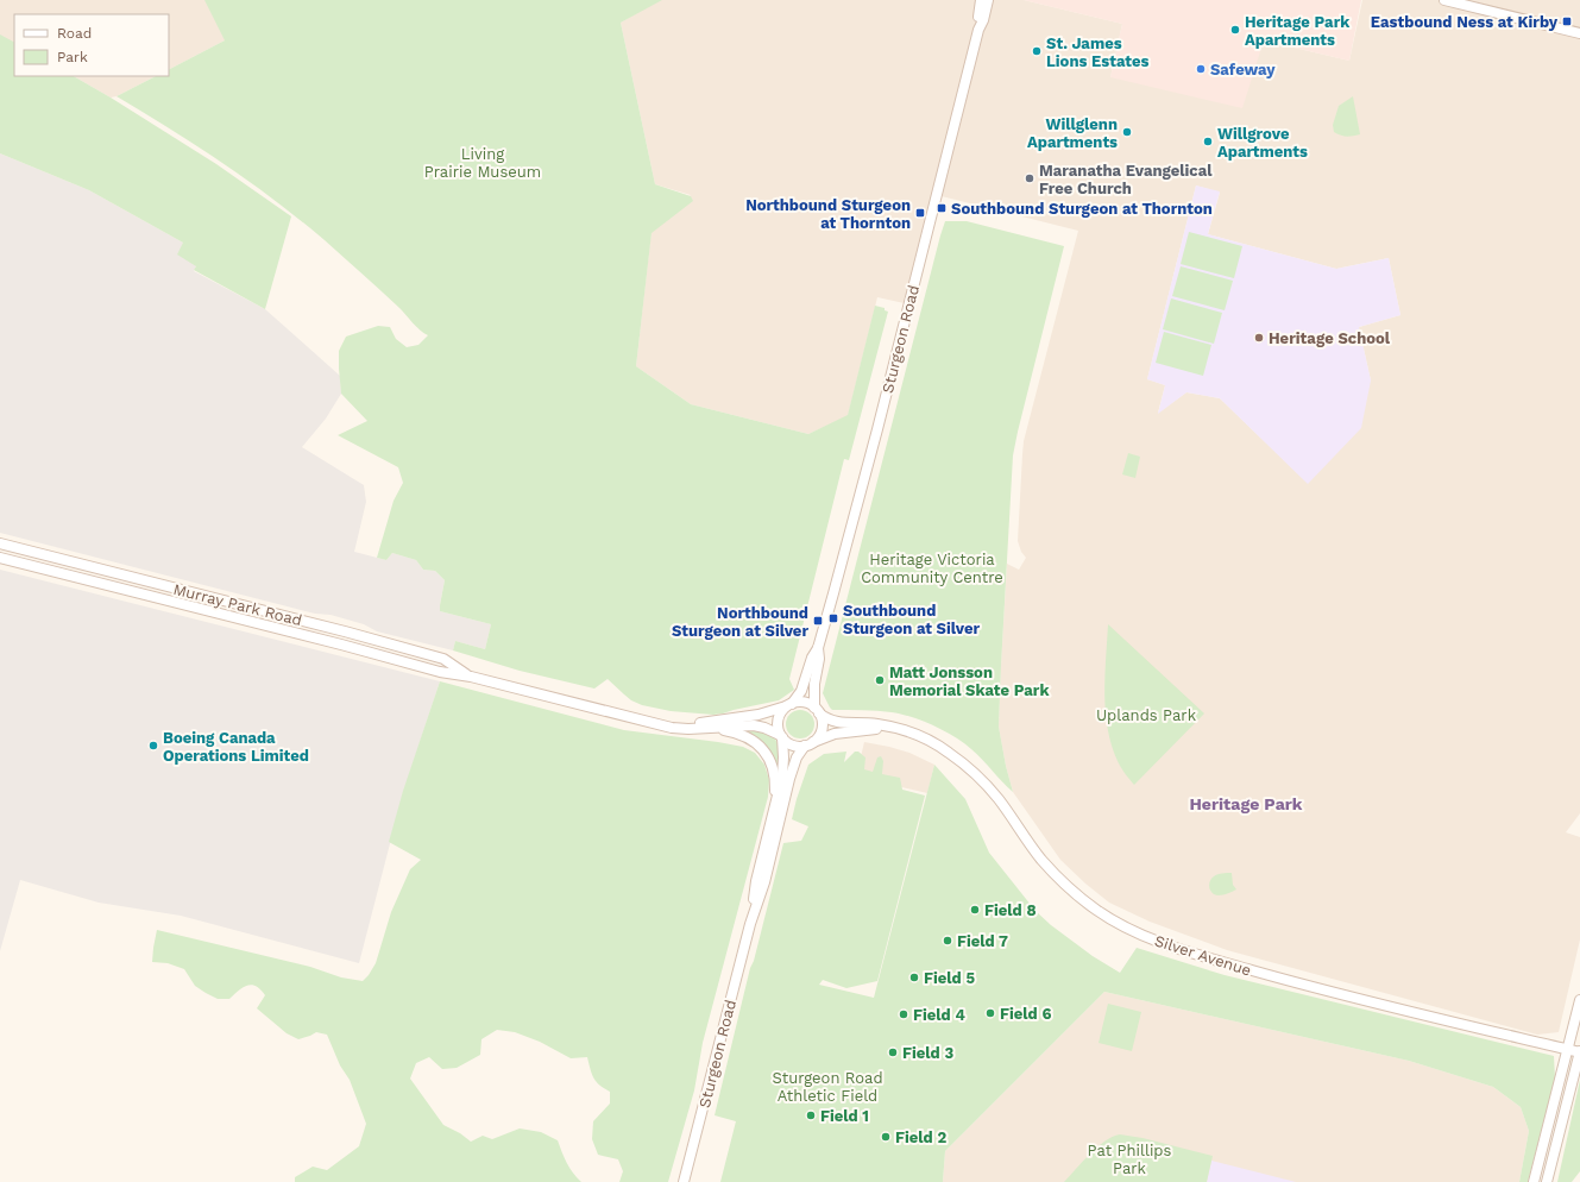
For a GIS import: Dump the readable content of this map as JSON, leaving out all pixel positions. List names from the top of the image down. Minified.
{"streets":{"street":["Sturgeon Road","Murray Park Road","Silver Avenue"]},"crossings":[["Sturgeon Road","Murray Park Road"],["Sturgeon Road","Silver Avenue"],["Murray Park Road","Silver Avenue"]],"districts":["Heritage Park"],"parks":["Living Prairie Museum","Heritage Victoria Community Centre","Uplands Park","Sturgeon Road Athletic Field","Pat Phillips Park"],"places":{"transit":["Eastbound Ness at Kirby","Southbound Sturgeon at Thornton","Northbound Sturgeon at Thornton","Southbound Sturgeon at Silver","Northbound Sturgeon at Silver"],"other":["Heritage Park Apartments","St. James Lions Estates","Safeway","Willglenn Apartments","Willgrove Apartments","Maranatha Evangelical Free Church","Heritage School","Matt Jonsson Memorial Skate Park","Boeing Canada Operations Limited","Field 8","Field 7","Field 5","Field 6","Field 4","Field 3","Field 1","Field 2"]},"legend":["Road","Park"]}
